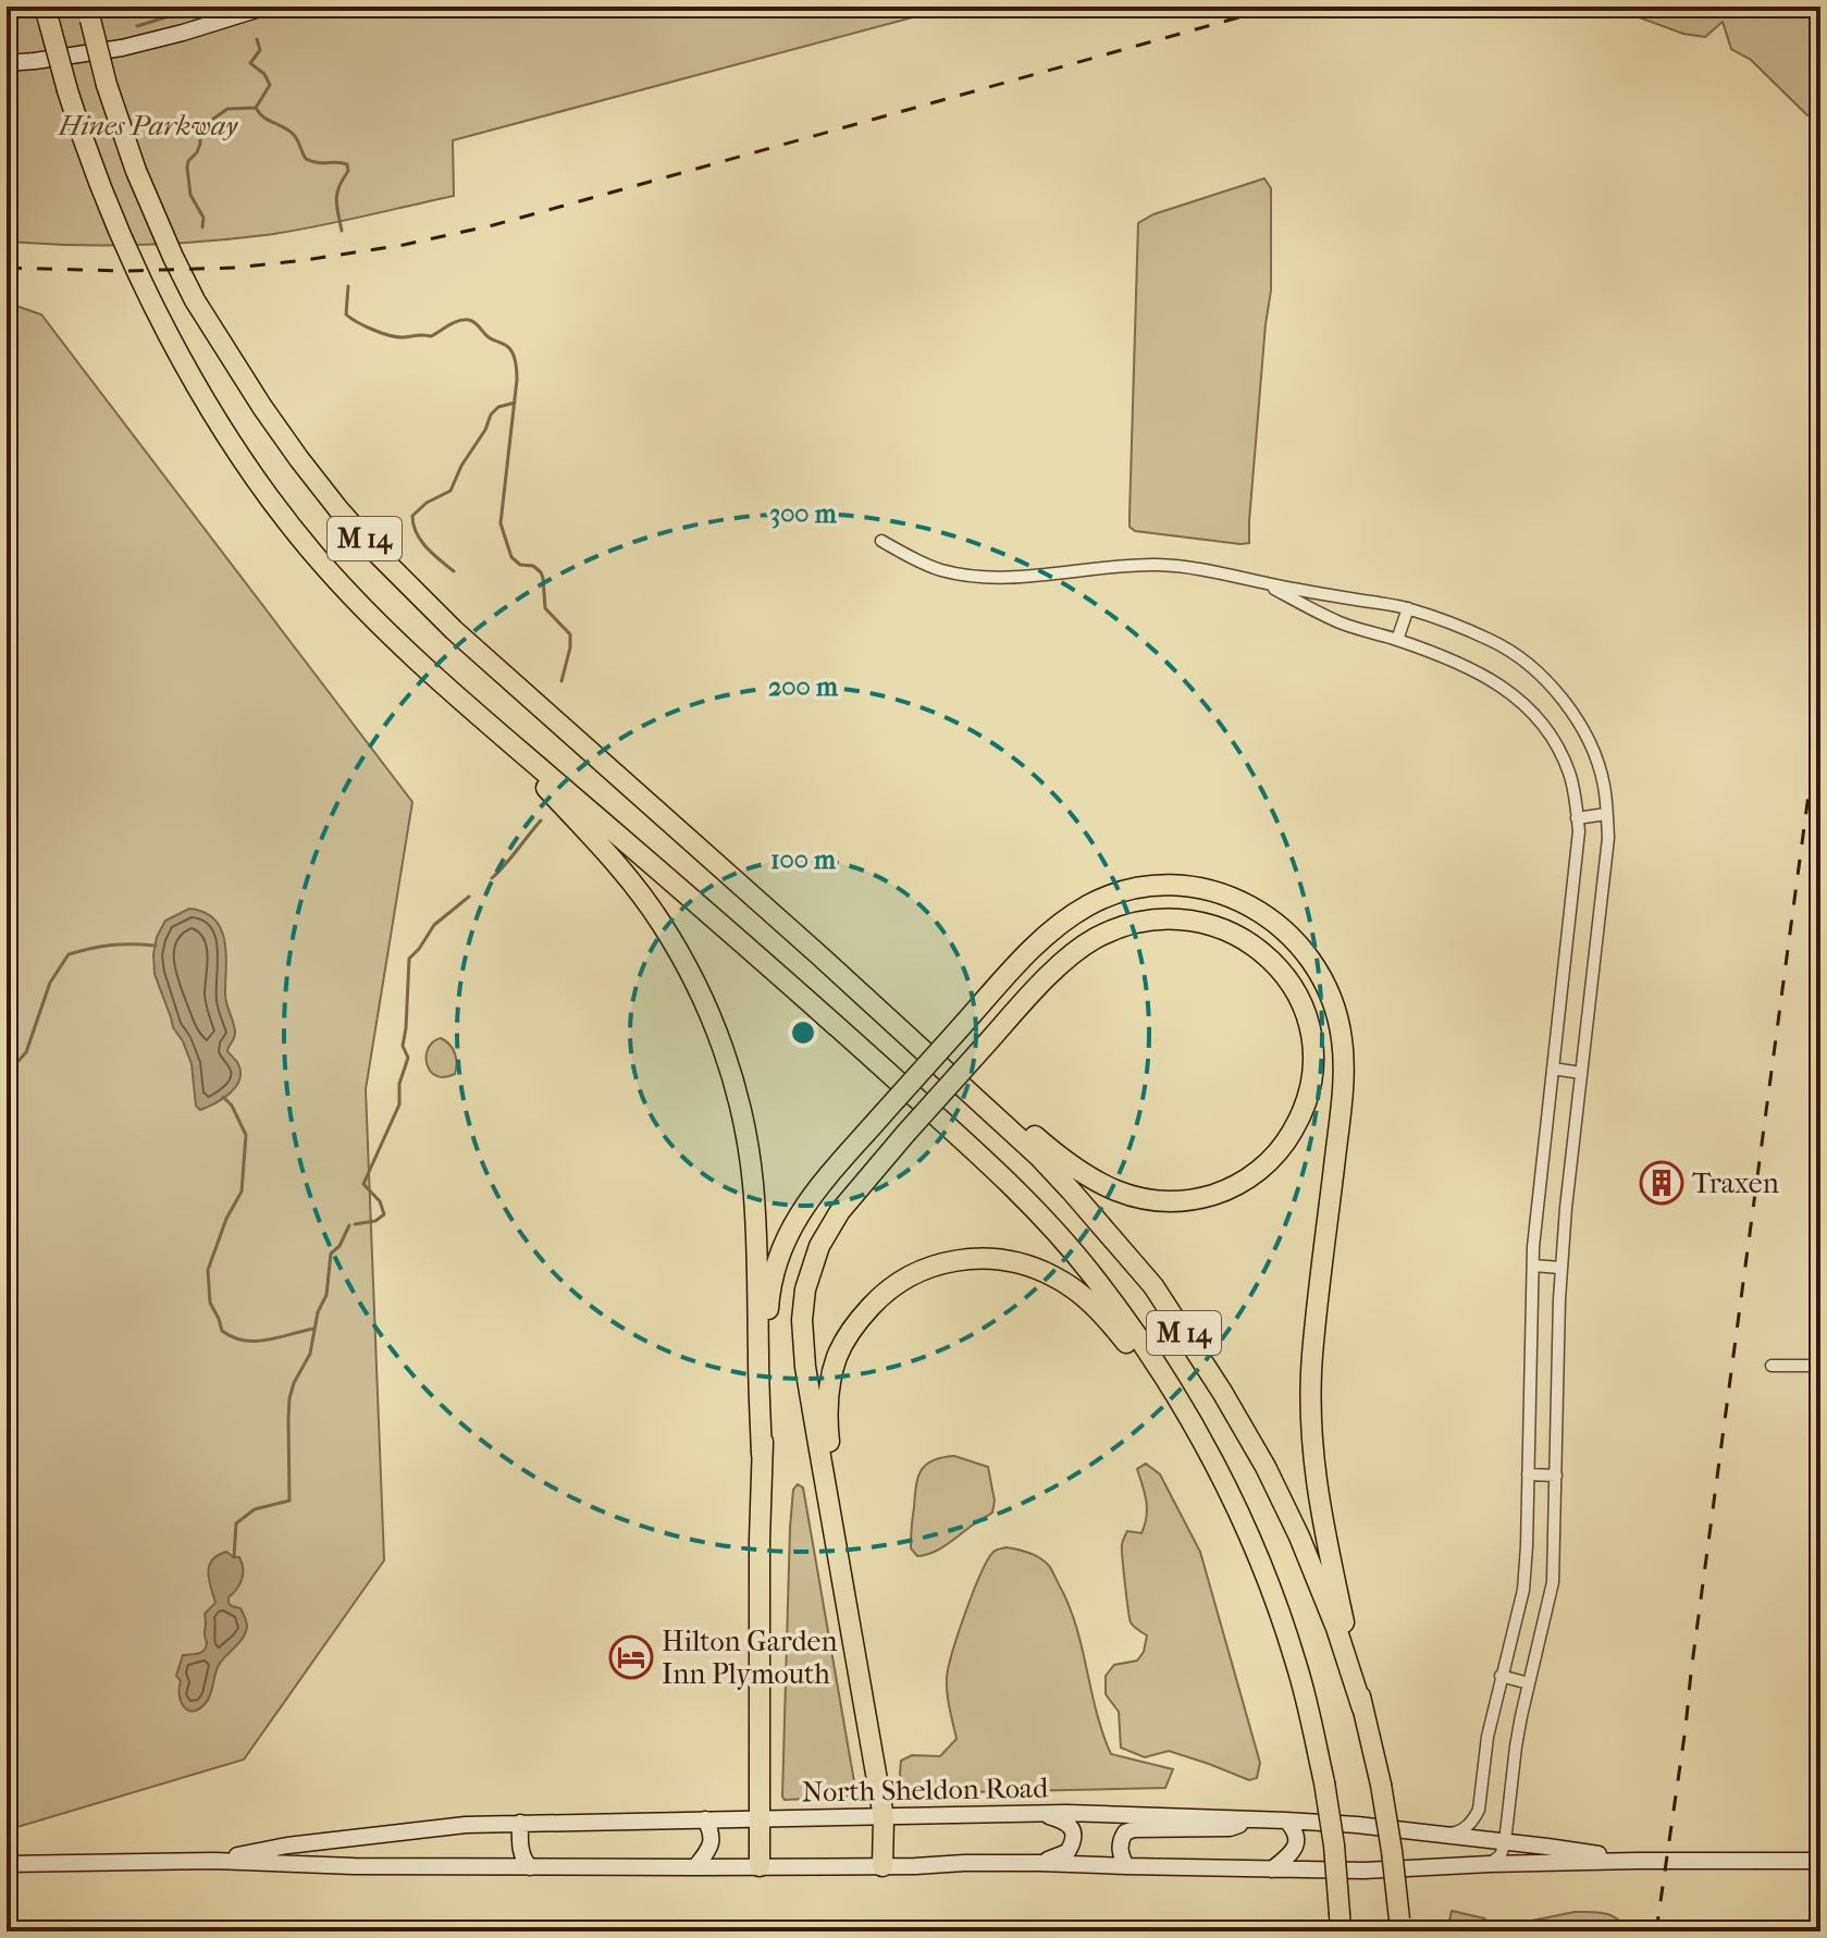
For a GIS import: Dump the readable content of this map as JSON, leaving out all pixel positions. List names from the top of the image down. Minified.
{"streets":{"highway":["M 14"],"main road":["North Sheldon Road"]},"parks":["Hines Parkway"],"places":{"building":["Traxen"],"hotel":["Hilton Garden Inn Plymouth"]},"rings":["300 m","200 m","100 m"]}
